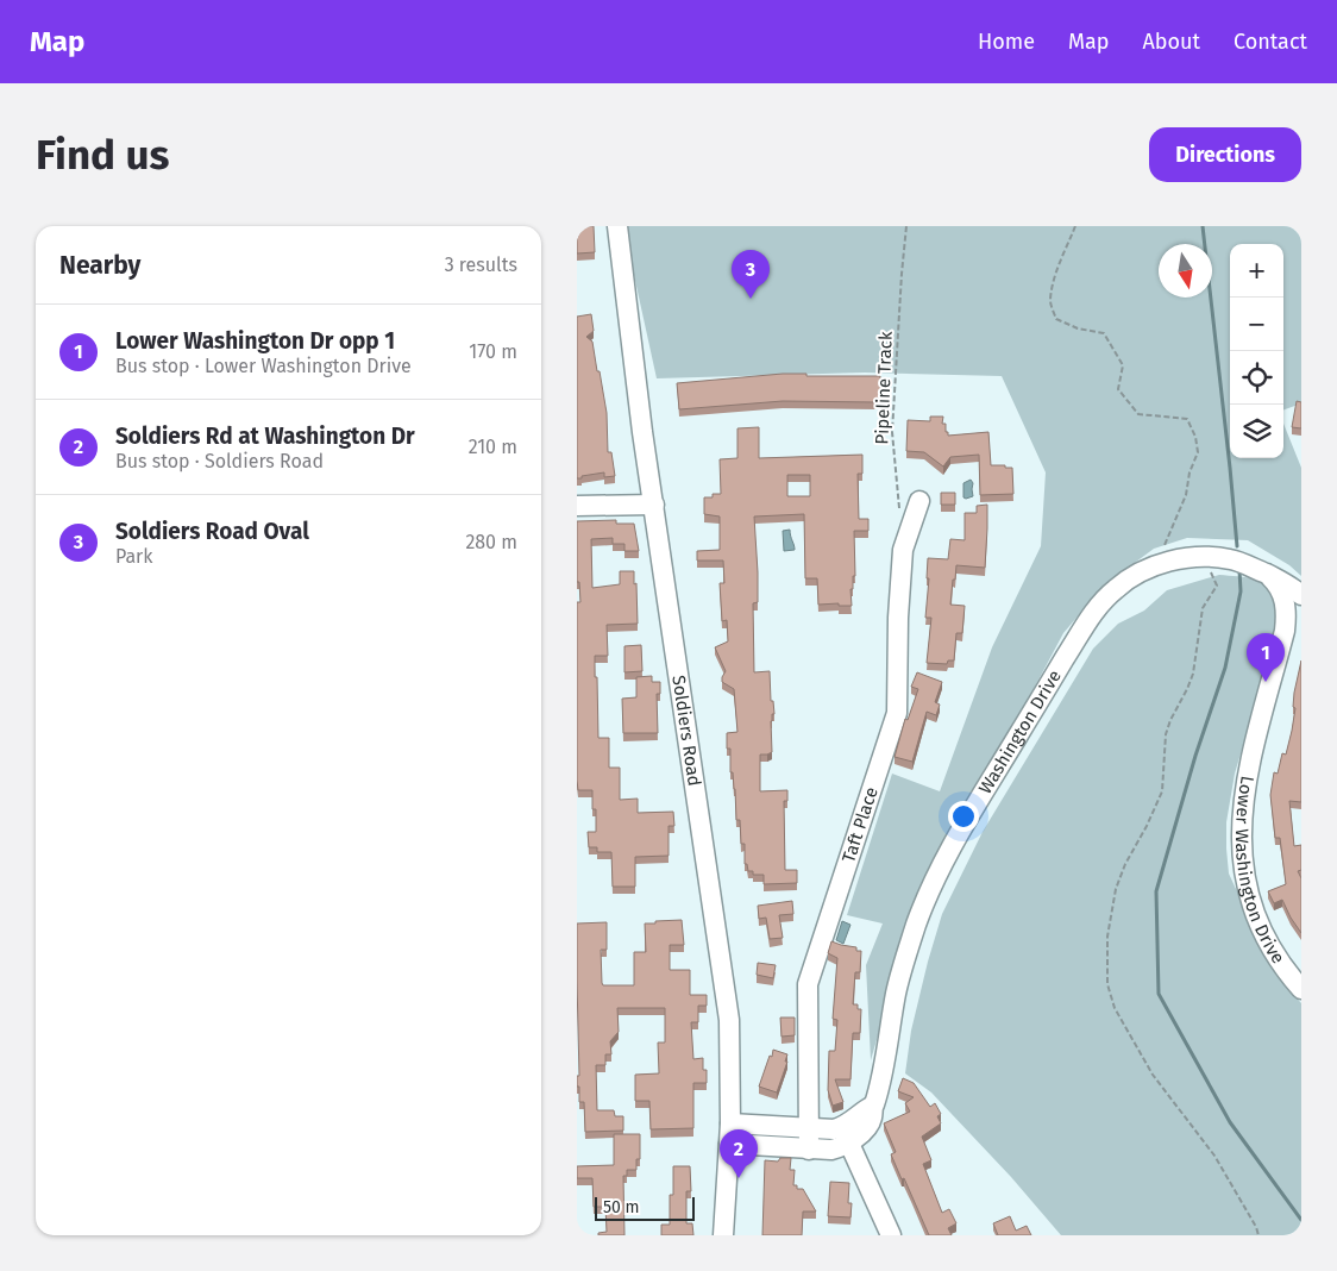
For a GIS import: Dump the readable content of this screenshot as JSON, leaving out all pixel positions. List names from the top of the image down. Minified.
{"streets":{"street":["Soldiers Road","Washington Drive","Taft Place","Lower Washington Drive"],"path":["Pipeline Track"]},"crossings":[["Washington Drive","Lower Washington Drive"]],"scale_bar":"50 m","north":"bottom","page":{"header":"Map","nav":["Home","Map","About","Contact"],"buttons":"Directions","title":"Find us","heading":["Nearby","3 results"],"map_buttons":["+","−"],"pins":["3","1","2"],"list":[{"mark":"1","name":"Lower Washington Dr opp 1","note":"Bus stop · Lower Washington Drive","value":"170 m"},{"mark":"2","name":"Soldiers Rd at Washington Dr","note":"Bus stop · Soldiers Road","value":"210 m"},{"mark":"3","name":"Soldiers Road Oval","note":"Park","value":"280 m"}],"scale":"50 m"}}
